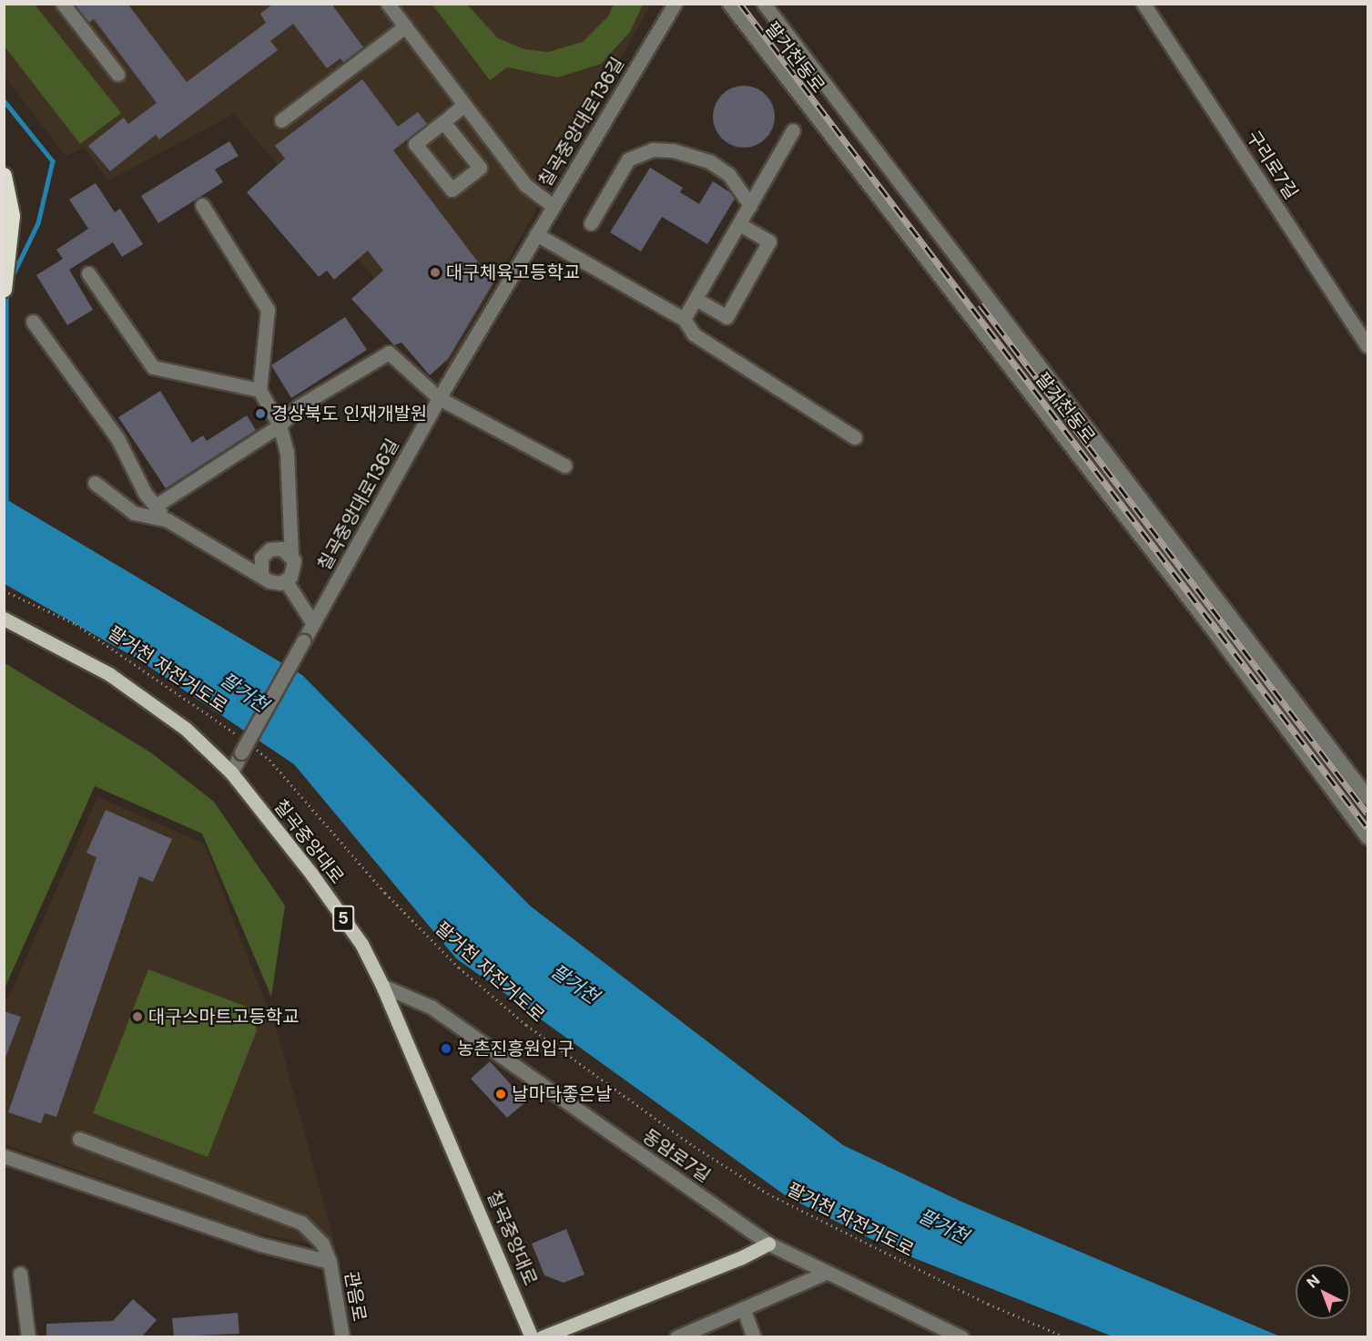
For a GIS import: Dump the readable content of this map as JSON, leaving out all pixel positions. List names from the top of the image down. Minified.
{"streets":{"main road":["칠곡중앙대로","5"],"street":["팔거천동로","칠곡중앙대로136길","구리로7길","동암로7길","관음로"],"path":["팔거천 자전거도로"]},"crossings":[["칠곡중앙대로136길","팔거천 자전거도로"],["칠곡중앙대로136길","칠곡중앙대로"],["칠곡중앙대로","동암로7길"]],"water":["팔거천"],"places":["대구체육고등학교","경상북도 인재개발원","대구스마트고등학교","농촌진흥원입구","날마다좋은날"],"north":"top left"}
